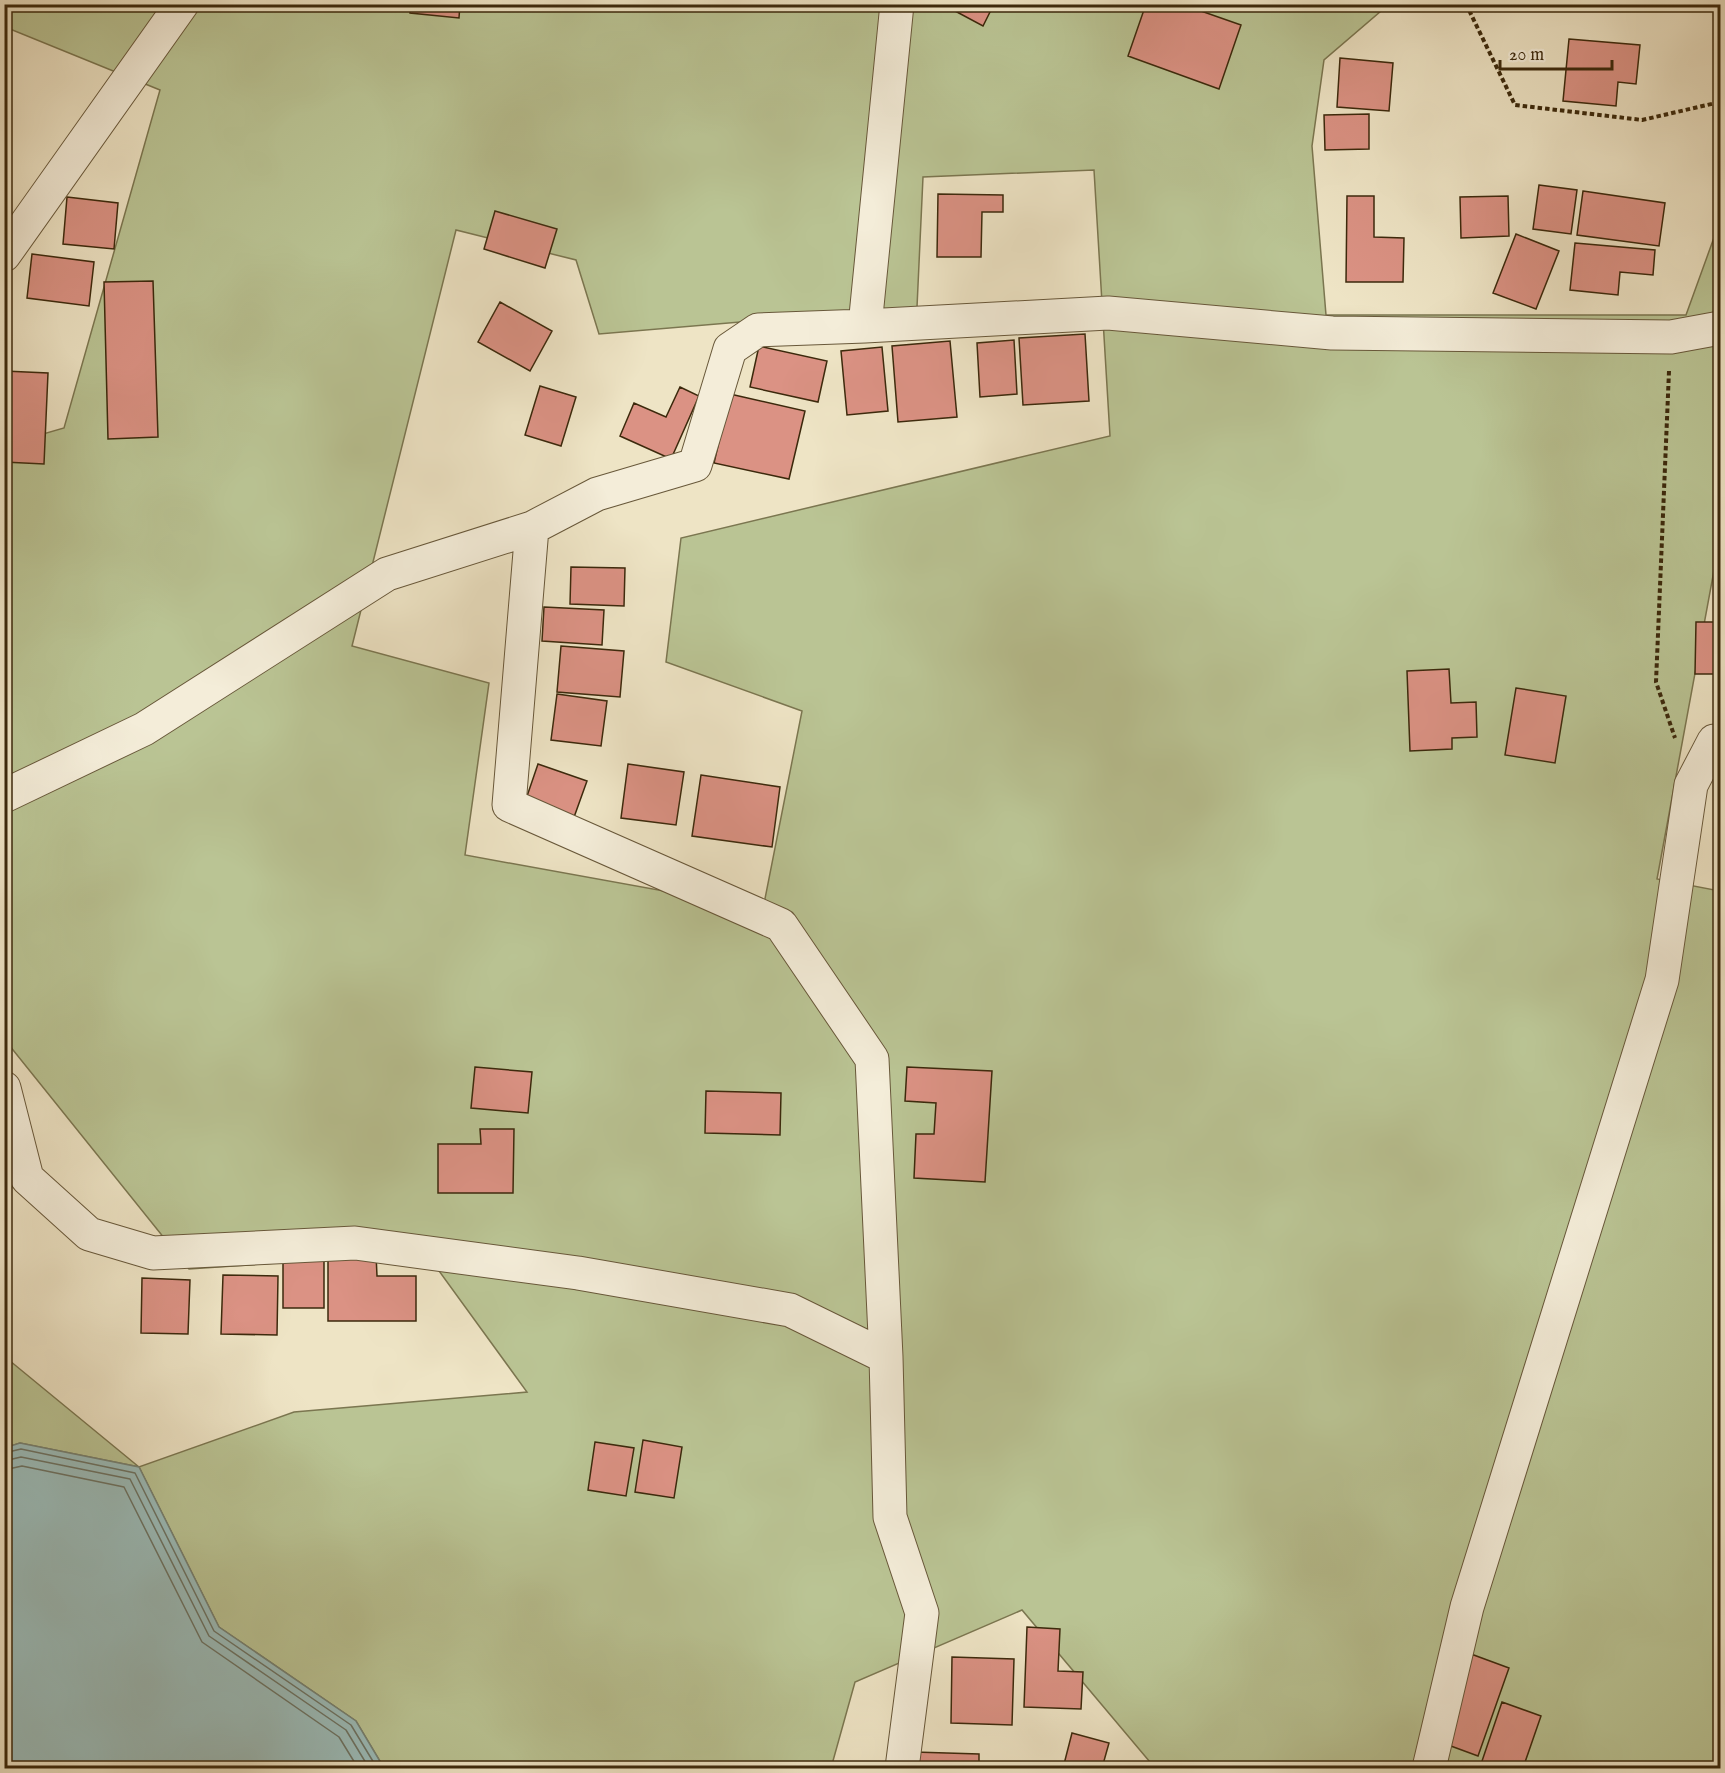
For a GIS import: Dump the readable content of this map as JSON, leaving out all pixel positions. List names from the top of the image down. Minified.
{"scale_bar":"20 m"}
